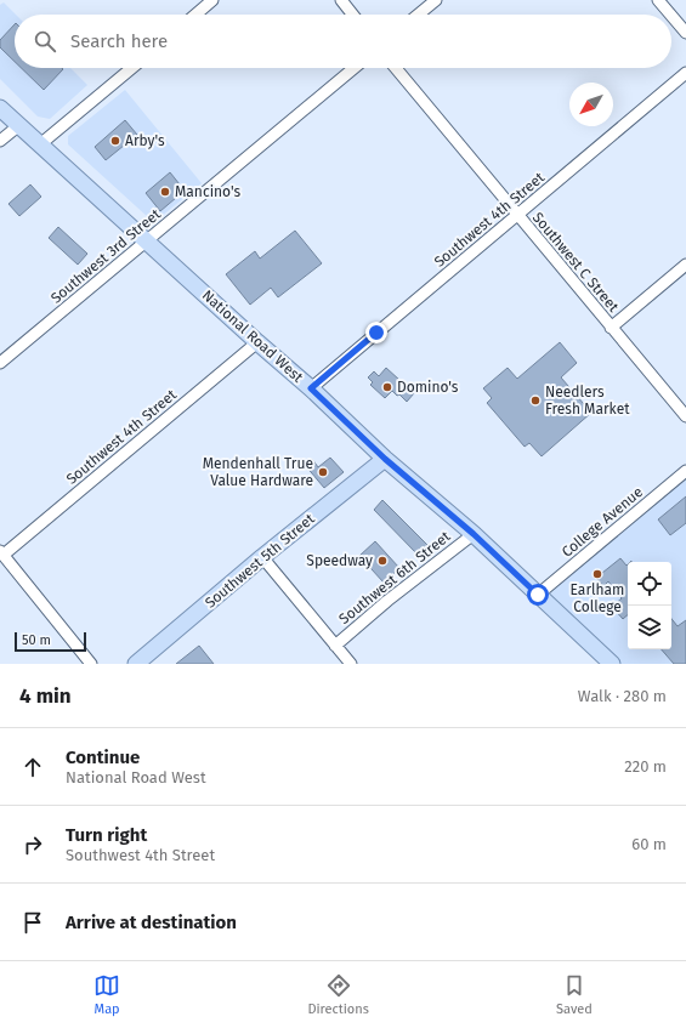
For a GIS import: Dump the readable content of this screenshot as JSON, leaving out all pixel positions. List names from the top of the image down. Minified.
{"streets":{"main road":["National Road West","Southwest 5th Street"],"street":["Southwest 4th Street","Southwest 3rd Street","Southwest C Street","College Avenue","Southwest 6th Street"]},"crossings":[["Southwest 4th Street","Southwest C Street"],["Southwest 4th Street","National Road West"],["Southwest 3rd Street","National Road West"],["National Road West","College Avenue"],["National Road West","Southwest 5th Street"],["National Road West","Southwest 6th Street"]],"places":["Arby's","Mancino's","Domino's","Needlers Fresh Market","Mendenhall True Value Hardware","Speedway","Earlham College"],"scale_bar":"50 m","north":"bottom left","page":{"search":"Search here","scale":"50 m","heading":["4 min","Walk · 280 m"],"list":[["Continue","National Road West","220 m"],["Turn right","Southwest 4th Street","60 m"],"Arrive at destination"],"nav":["Map","Directions","Saved"]}}
